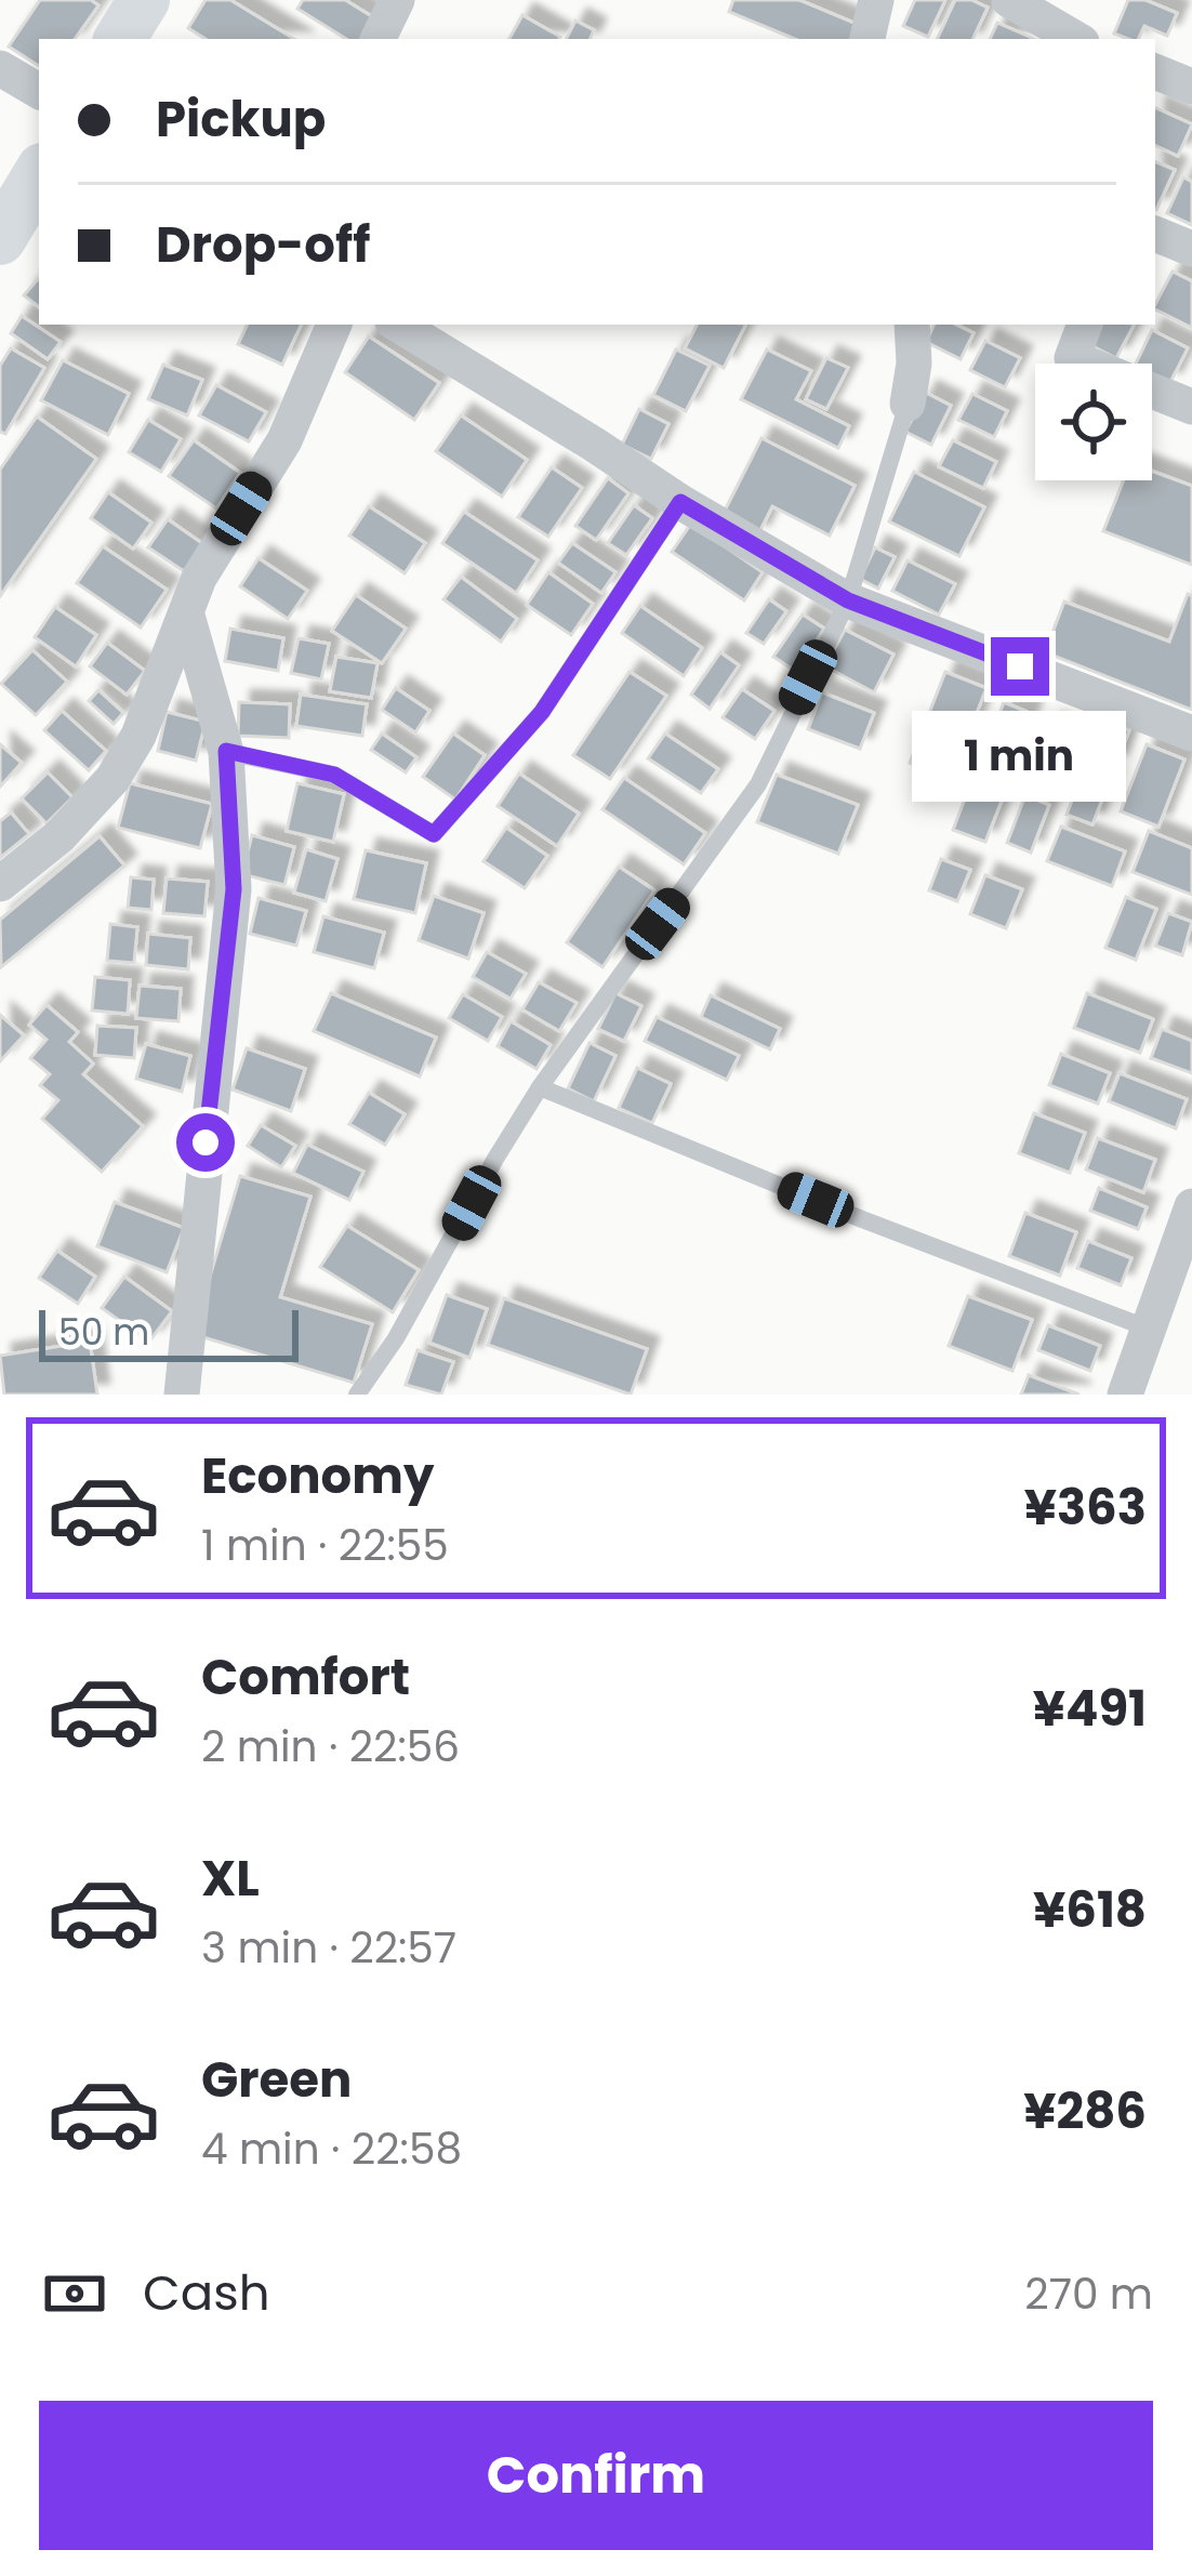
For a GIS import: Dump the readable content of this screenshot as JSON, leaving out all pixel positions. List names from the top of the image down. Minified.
{"scale_bar":"50 m","page":{"banner":["Pickup","Drop-off"],"bubble":"1 min","scale":"50 m","list":[{"name":"Economy","note":"1 min · 22:55","value":"¥363"},{"name":"Comfort","note":"2 min · 22:56","value":"¥491"},{"name":"XL","note":"3 min · 22:57","value":"¥618"},{"name":"Green","note":"4 min · 22:58","value":"¥286"}],"pay":["Cash","270 m"],"buttons":"Confirm"}}
